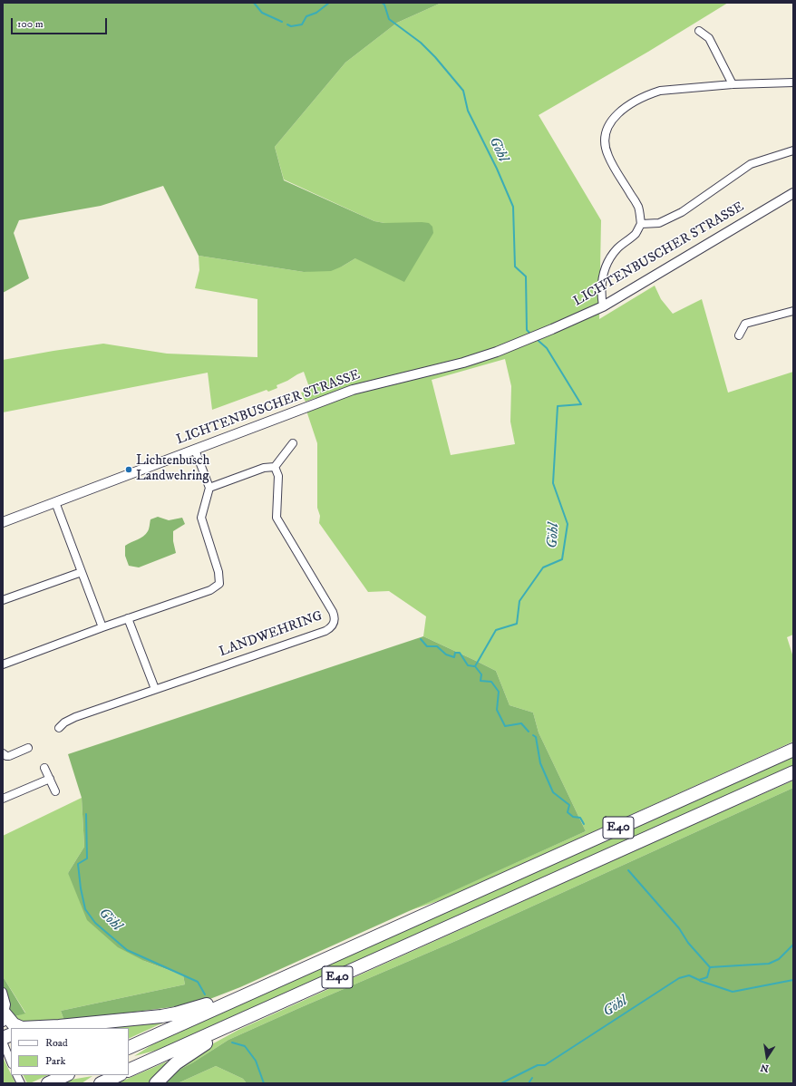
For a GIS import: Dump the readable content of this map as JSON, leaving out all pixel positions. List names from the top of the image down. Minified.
{"streets":{"highway":["E40"],"street":["LICHTENBUSCHER STRASSE","LANDWEHRING"]},"water":["Göhl"],"places":["Lichtenbusch Landwehring"],"legend":["Road","Park"],"scale_bar":"100 m","north":"bottom"}
